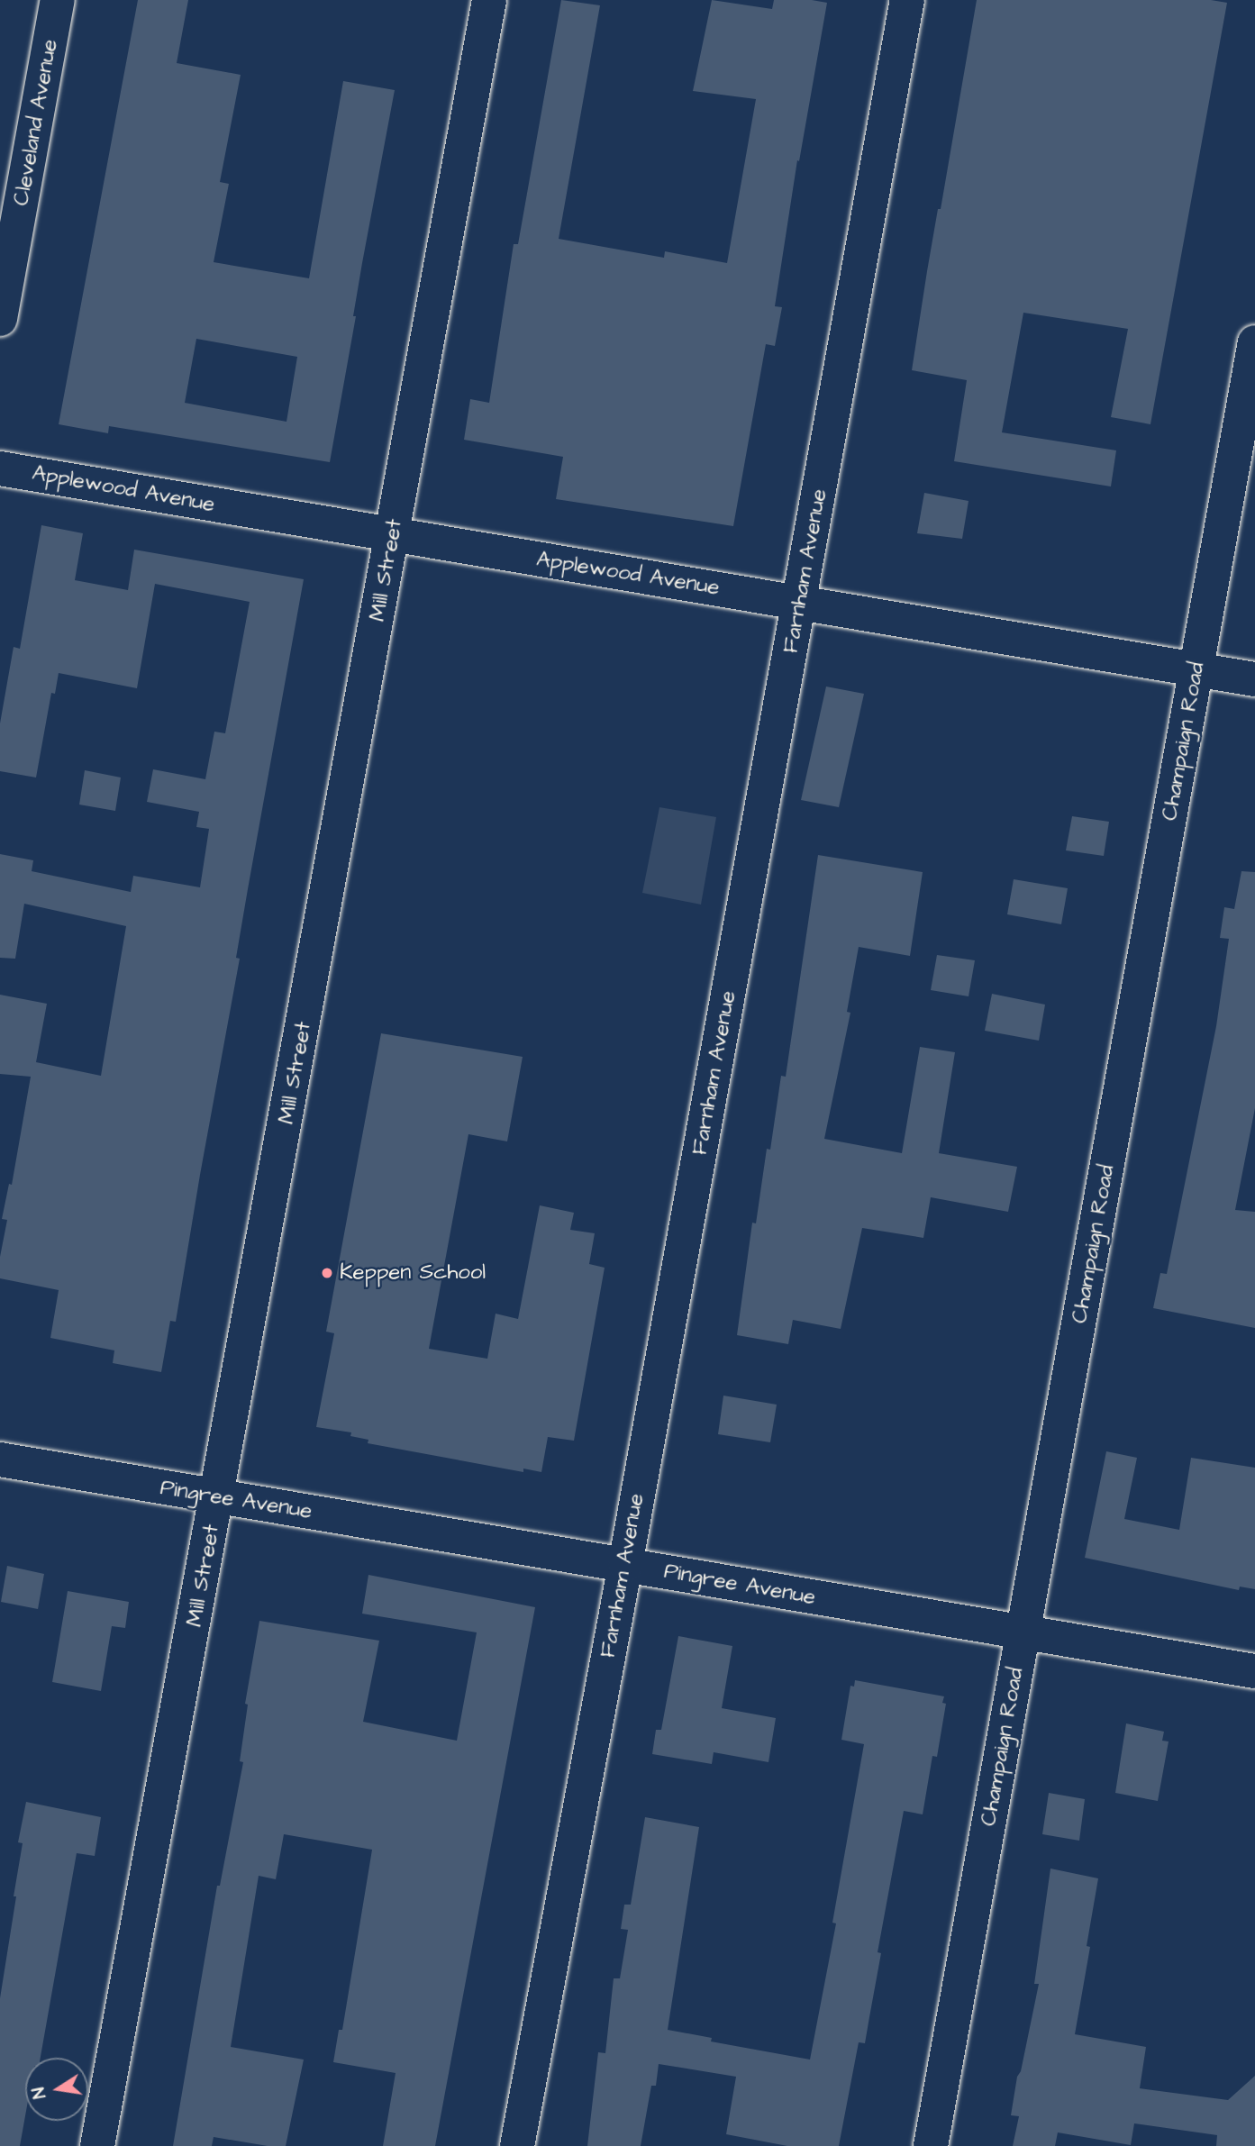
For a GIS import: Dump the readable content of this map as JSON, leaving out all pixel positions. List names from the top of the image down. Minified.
{"streets":{"street":["Cleveland Avenue","Applewood Avenue","Mill Street","Farnham Avenue","Champaign Road","Pingree Avenue"]},"crossings":[["Applewood Avenue","Mill Street"],["Applewood Avenue","Farnham Avenue"],["Applewood Avenue","Champaign Road"],["Mill Street","Pingree Avenue"],["Farnham Avenue","Pingree Avenue"],["Champaign Road","Pingree Avenue"]],"places":["Keppen School"],"north":"left"}
